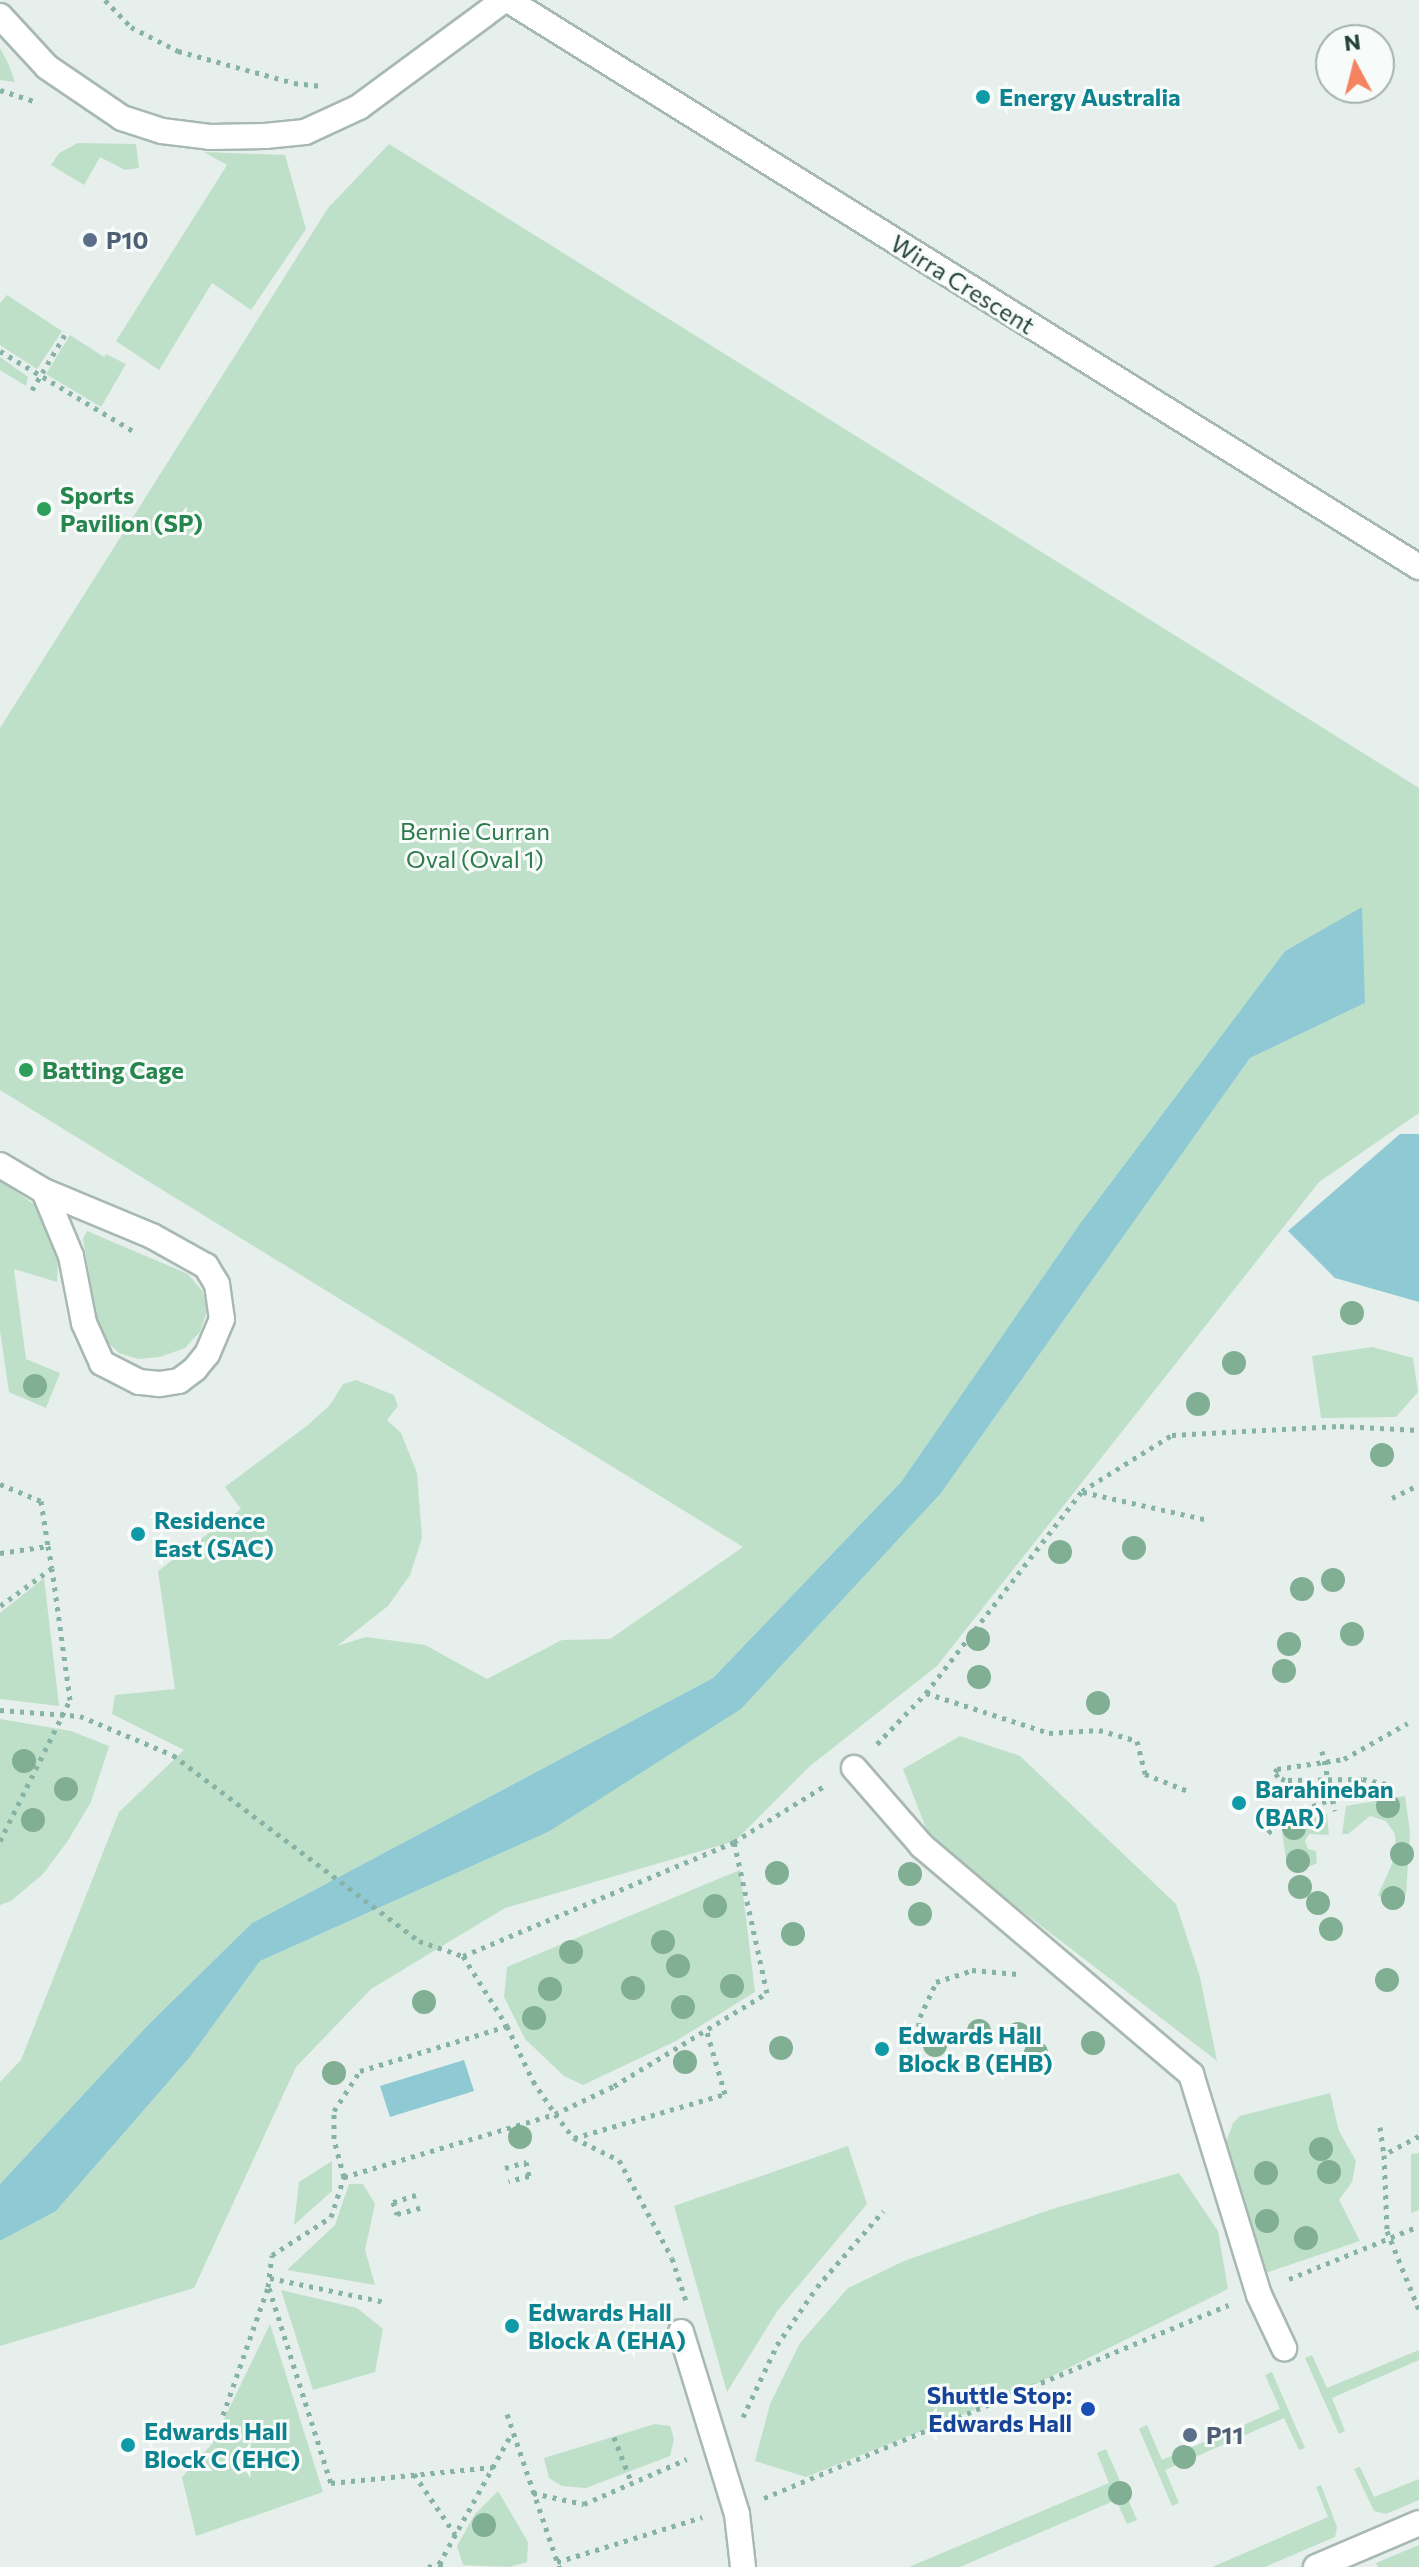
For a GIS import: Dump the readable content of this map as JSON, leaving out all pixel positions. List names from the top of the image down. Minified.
{"streets":{"lane":["Wirra Crescent"]},"parks":["Bernie Curran Oval (Oval 1)"],"places":["Energy Australia","P10","Sports Pavilion (SP)","Batting Cage","Residence East (SAC)","Barahineban (BAR)","Edwards Hall Block B (EHB)","Edwards Hall Block A (EHA)","Shuttle Stop: Edwards Hall","P11","Edwards Hall Block C (EHC)"],"north":"top"}
